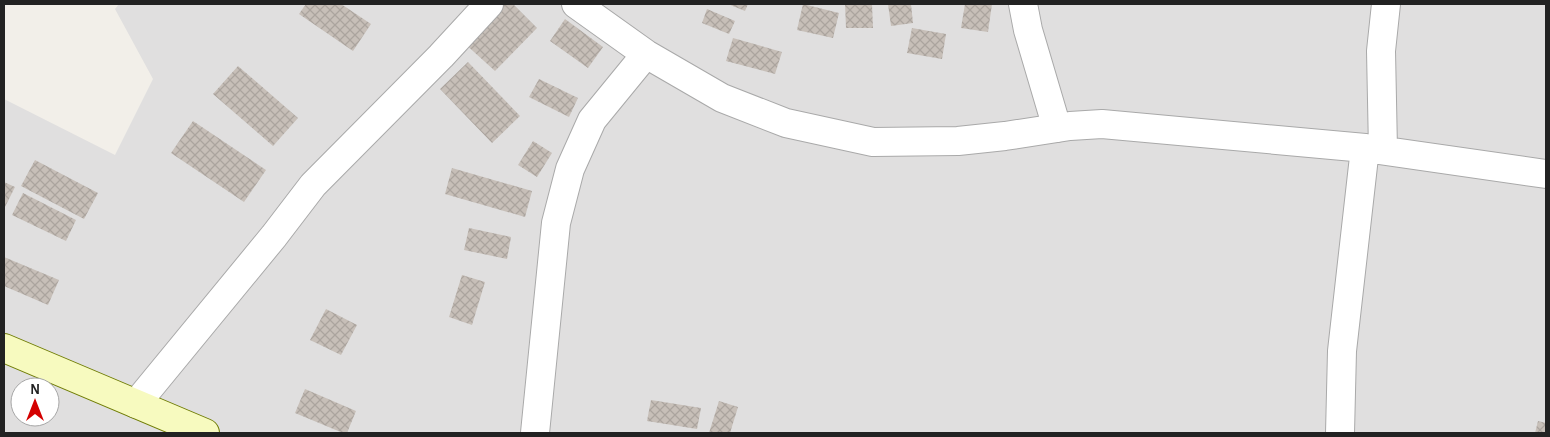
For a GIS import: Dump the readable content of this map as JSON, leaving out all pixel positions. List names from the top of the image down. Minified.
{"north":"top"}
